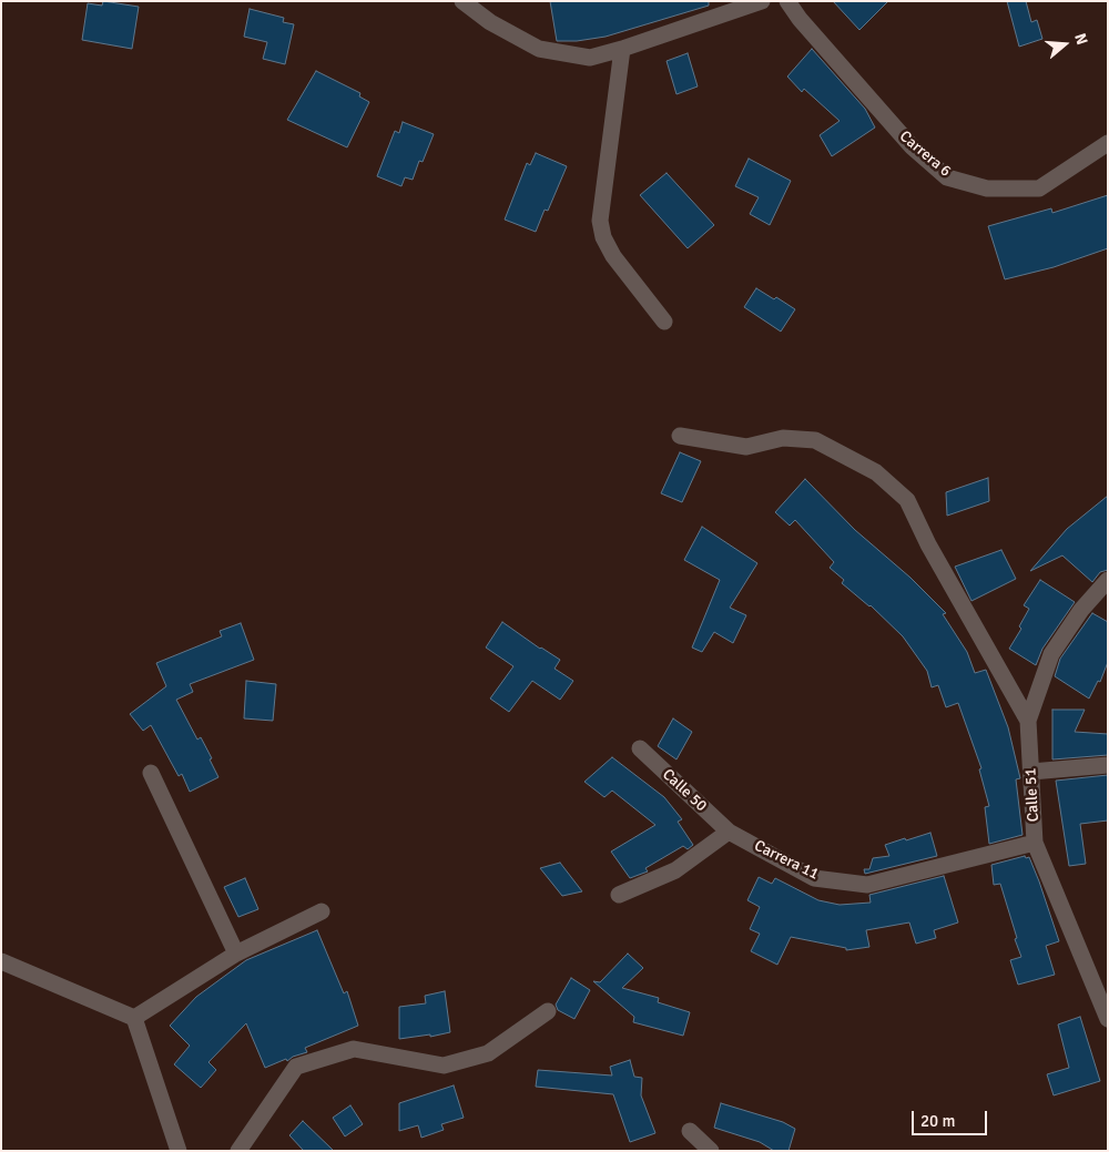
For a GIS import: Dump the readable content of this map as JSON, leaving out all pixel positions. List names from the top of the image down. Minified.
{"streets":{"street":["Carrera 6","Calle 50","Calle 51","Carrera 11"]},"crossings":[["Calle 50","Carrera 11"],["Calle 51","Carrera 11"]],"scale_bar":"20 m","north":"right"}
